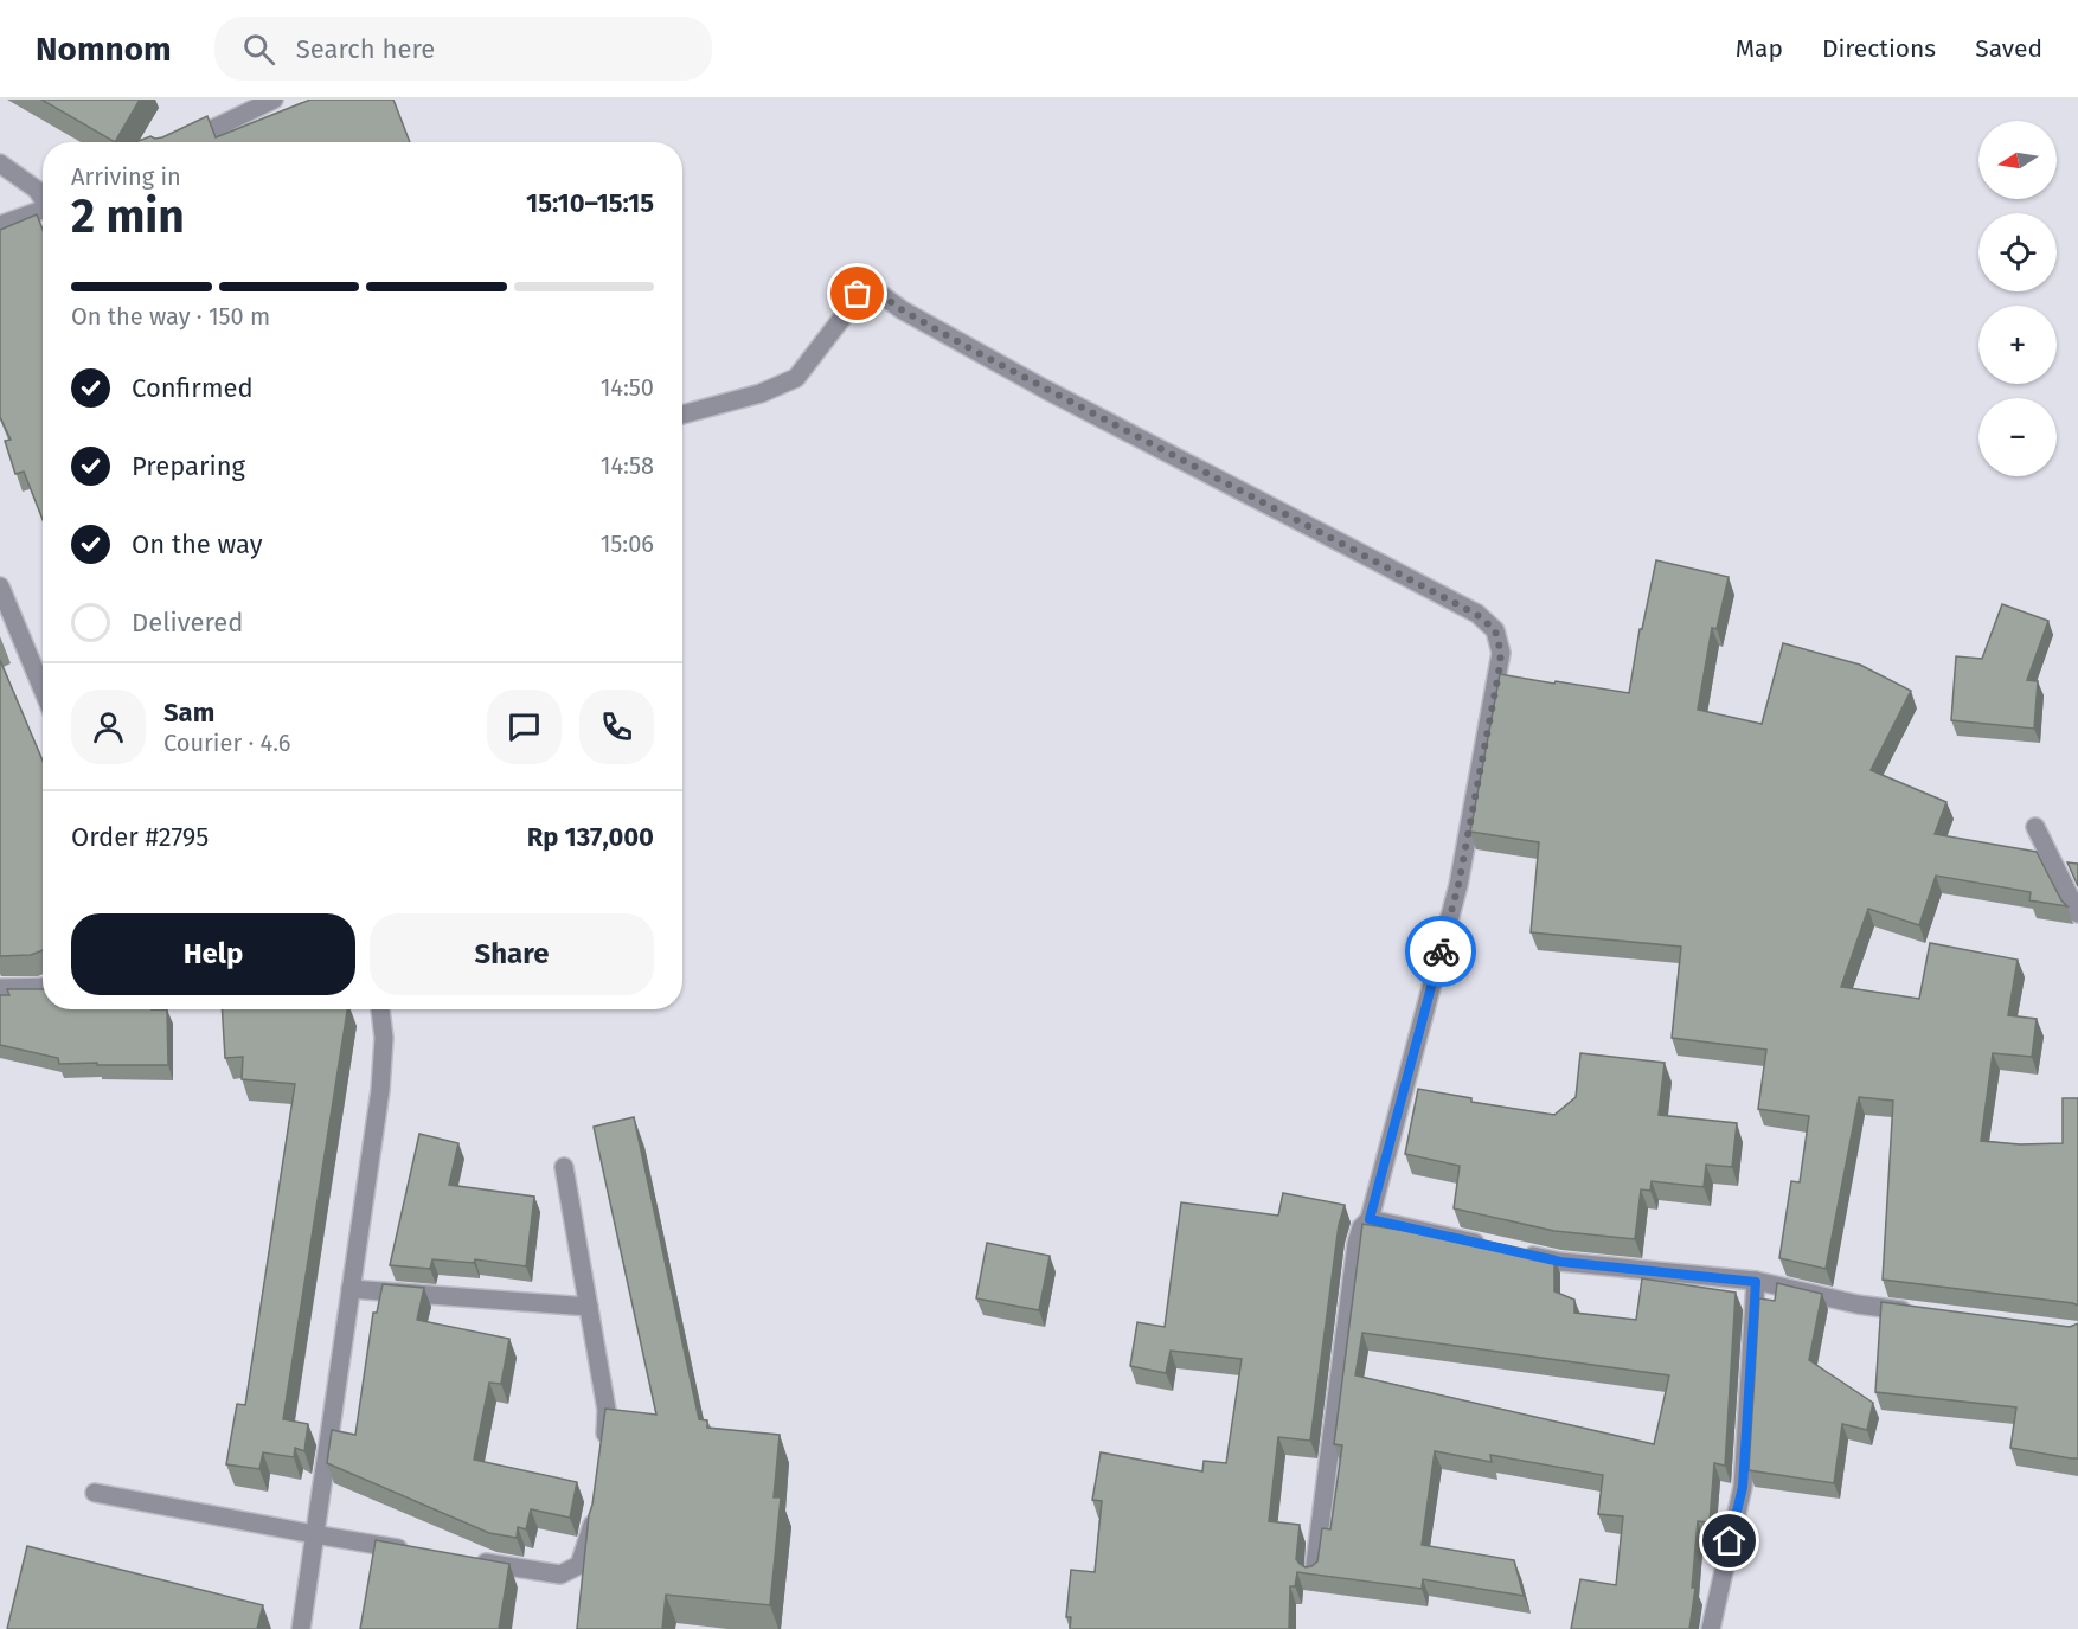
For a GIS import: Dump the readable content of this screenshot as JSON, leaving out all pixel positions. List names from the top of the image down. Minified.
{"north":"left","page":{"header":"Nomnom","search":"Search here","nav":["Map","Directions","Saved"],"map_buttons":["+","−"],"heading":["2 min","Arriving in","15:10–15:15"],"panel":["Sam","Courier · 4.6","Order #2795","Rp 137,000"],"bar":"On the way · 150 m","list":[["Confirmed","14:50"],["Preparing","14:58"],["On the way","15:06"],"Delivered"],"buttons":["Help","Share"]}}
